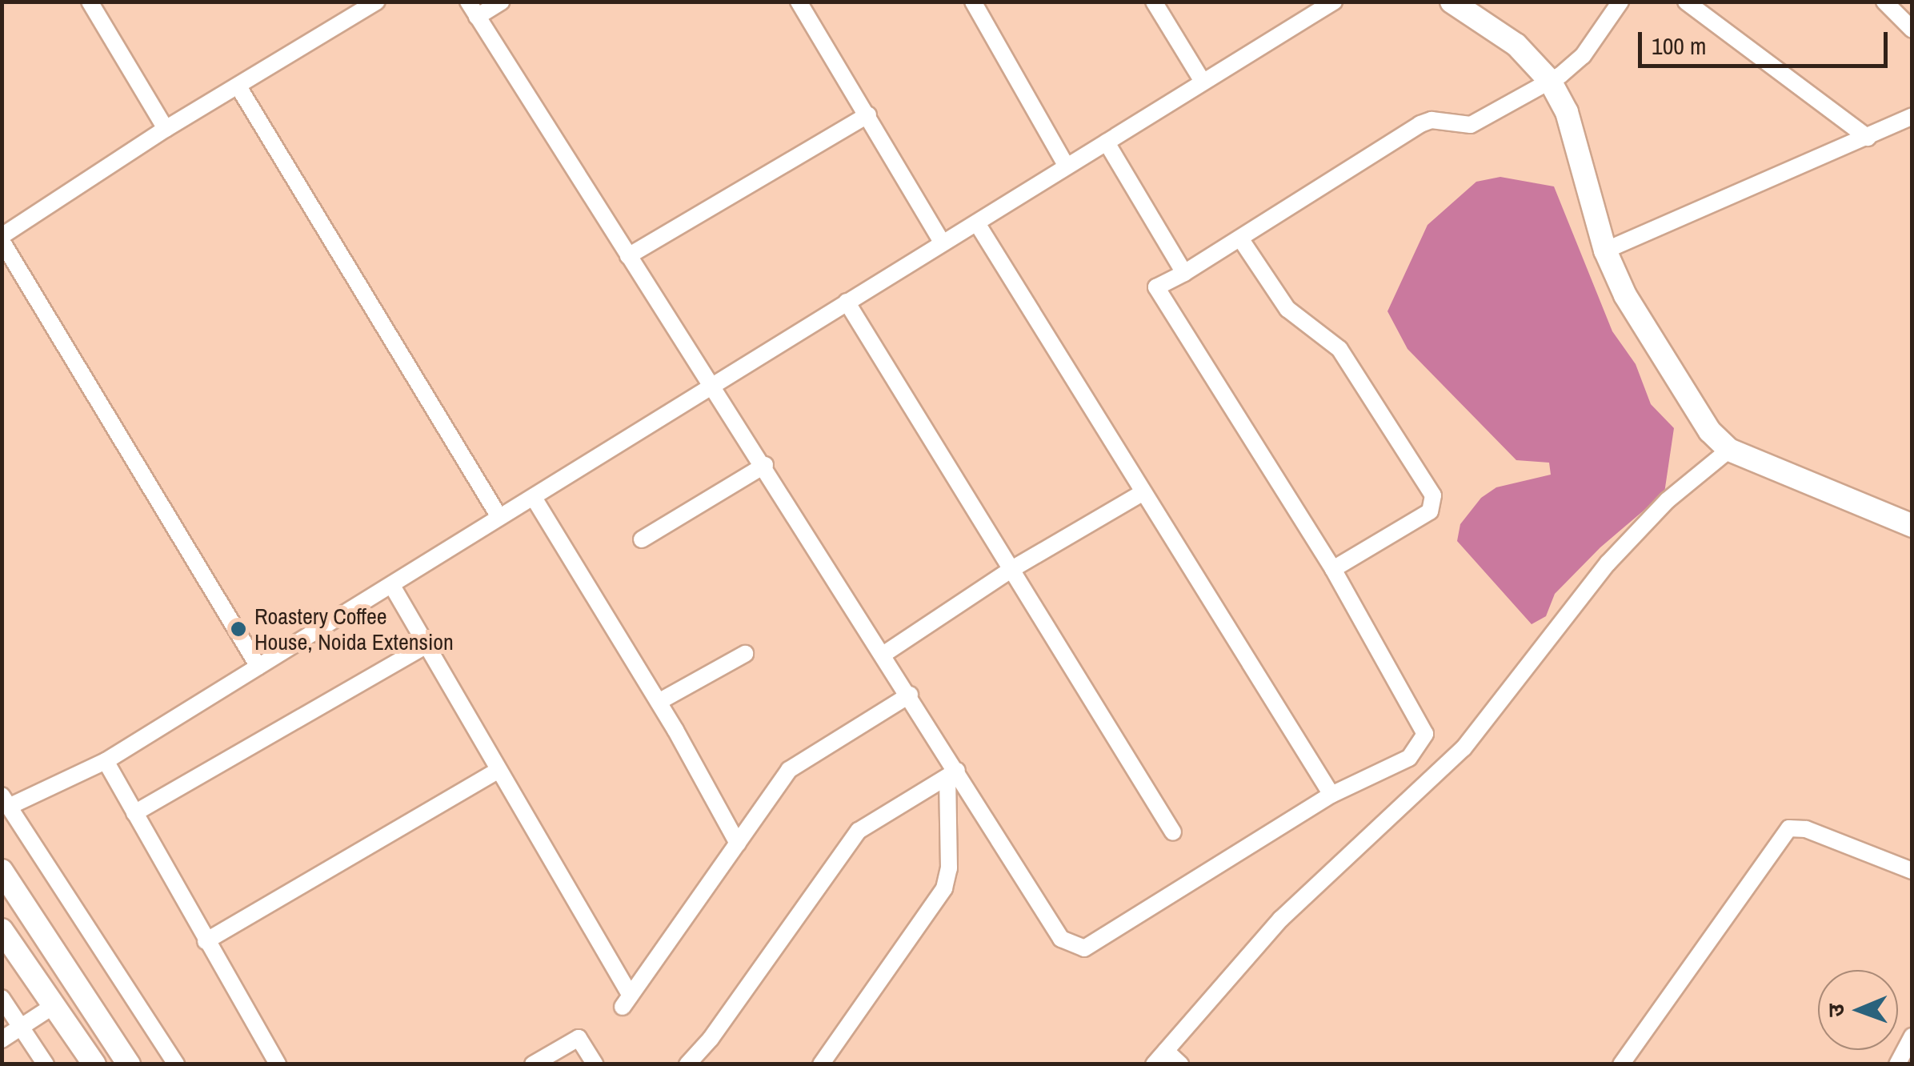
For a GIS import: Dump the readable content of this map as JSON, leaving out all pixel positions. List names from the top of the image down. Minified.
{"places":["Roastery Coffee House, Noida Extension"],"scale_bar":"100 m","north":"left"}
